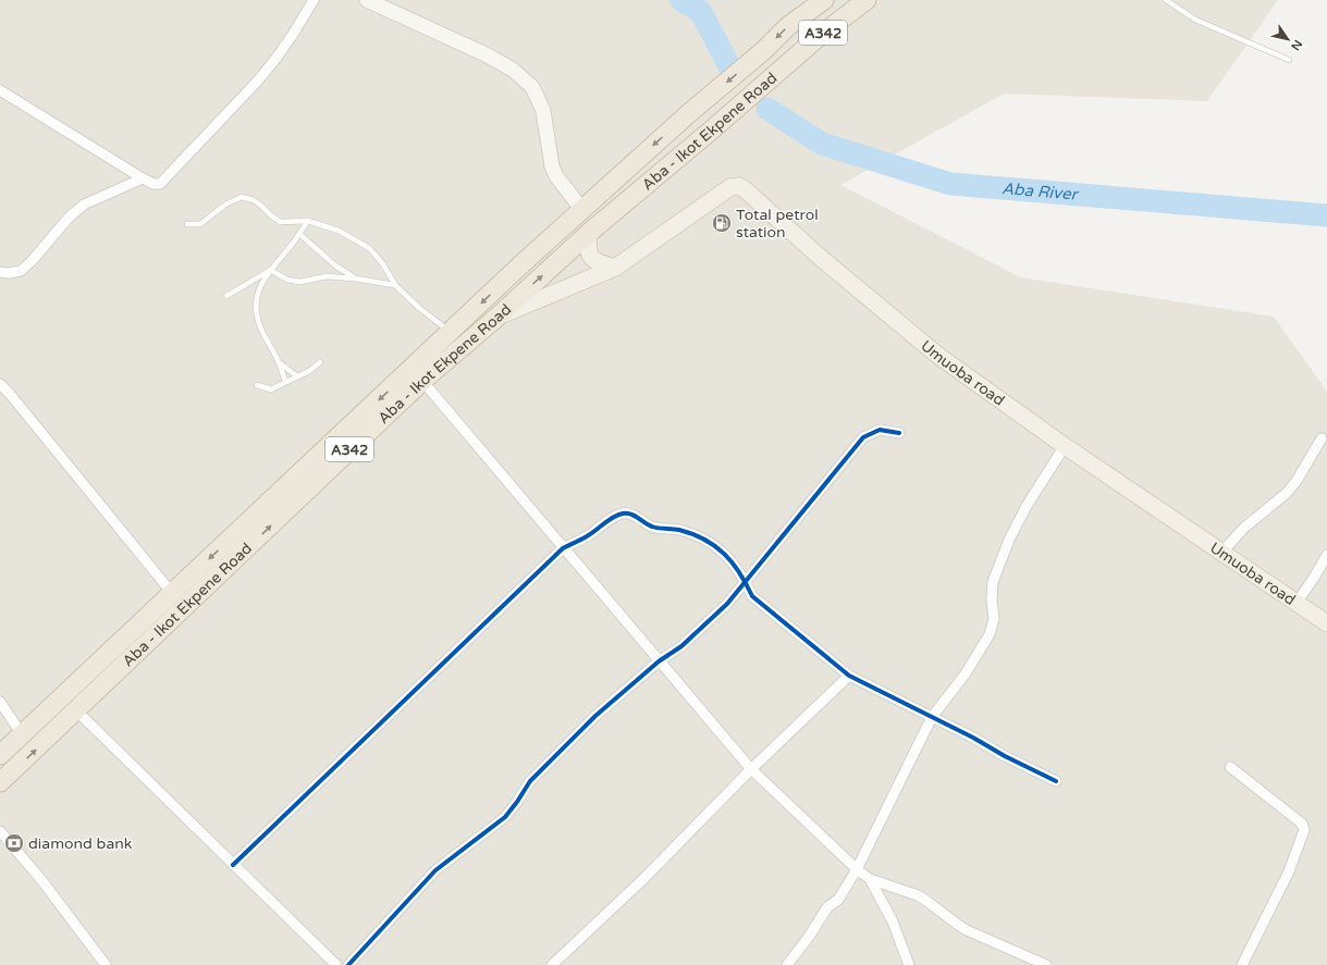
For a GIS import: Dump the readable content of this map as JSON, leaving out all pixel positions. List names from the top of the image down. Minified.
{"streets":{"highway":["A342","Aba - Ikot Ekpene Road"],"main road":["Umuoba road"]},"crossings":[["Aba - Ikot Ekpene Road","Umuoba road"]],"water":["Aba River"],"places":{"fuel station":["Total petrol station"],"bank":["diamond bank"]},"north":"bottom right"}
